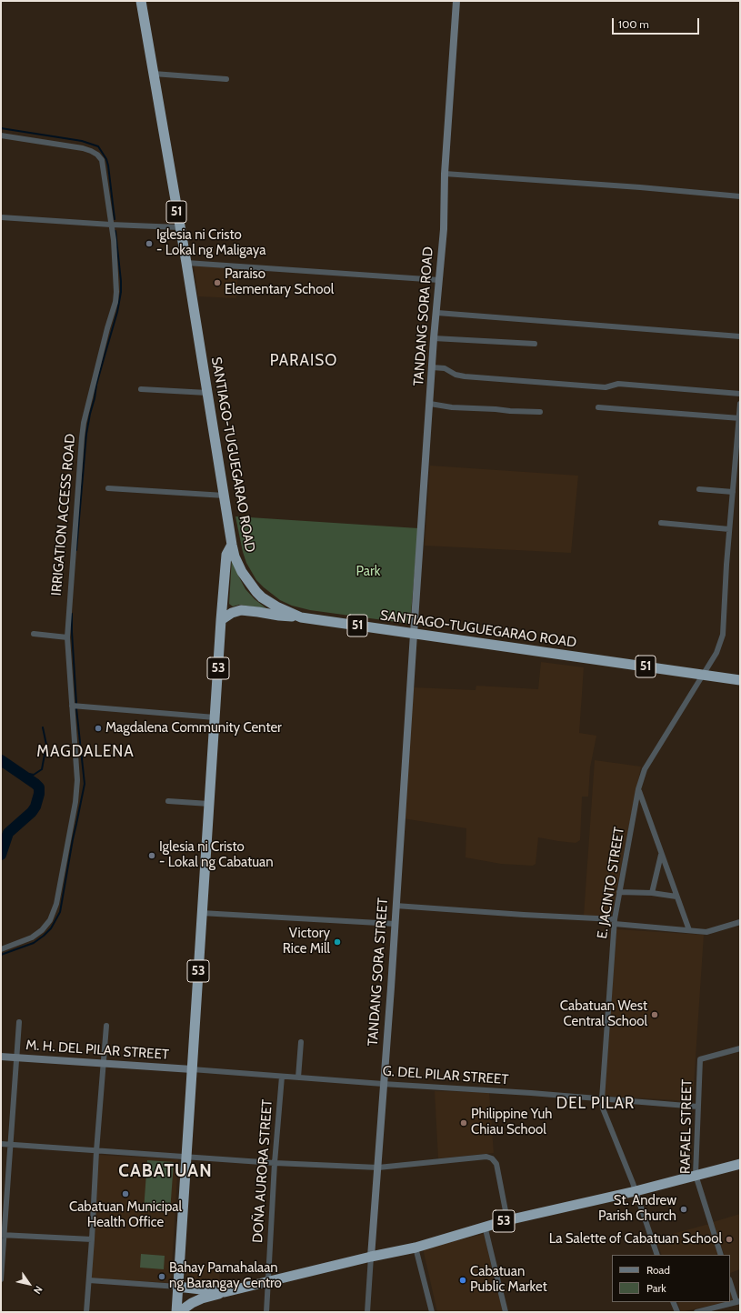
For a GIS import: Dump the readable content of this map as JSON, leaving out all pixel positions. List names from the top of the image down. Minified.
{"streets":{"highway":["51","SANTIAGO-TUGUEGARAO ROAD","53"],"street":["TANDANG SORA ROAD","IRRIGATION ACCESS ROAD","E. JACINTO STREET","TANDANG SORA STREET","M. H. DEL PILAR STREET","G. DEL PILAR STREET","RAFAEL STREET","DOÑA AURORA STREET"]},"crossings":[["TANDANG SORA ROAD","SANTIAGO-TUGUEGARAO ROAD"],["TANDANG SORA ROAD","TANDANG SORA STREET"],["SANTIAGO-TUGUEGARAO ROAD","53"],["SANTIAGO-TUGUEGARAO ROAD","E. JACINTO STREET"],["SANTIAGO-TUGUEGARAO ROAD","TANDANG SORA STREET"],["53","E. JACINTO STREET"],["53","TANDANG SORA STREET"],["53","M. H. DEL PILAR STREET"],["53","G. DEL PILAR STREET"],["53","RAFAEL STREET"],["53","DOÑA AURORA STREET"],["E. JACINTO STREET","G. DEL PILAR STREET"],["TANDANG SORA STREET","G. DEL PILAR STREET"],["M. H. DEL PILAR STREET","G. DEL PILAR STREET"],["G. DEL PILAR STREET","RAFAEL STREET"],["G. DEL PILAR STREET","DOÑA AURORA STREET"]],"districts":["PARAISO","MAGDALENA","DEL PILAR","CABATUAN"],"parks":["Park"],"places":["Iglesia ni Cristo - Lokal ng Maligaya","Paraiso Elementary School","Magdalena Community Center","Iglesia ni Cristo - Lokal ng Cabatuan","Victory Rice Mill","Cabatuan West Central School","Philippine Yuh Chiau School","Cabatuan Municipal Health Office","St. Andrew Parish Church","La Salette of Cabatuan School","Bahay Pamahalaan ng Barangay Centro","Cabatuan Public Market"],"legend":["Road","Park"],"scale_bar":"100 m","north":"bottom right"}
